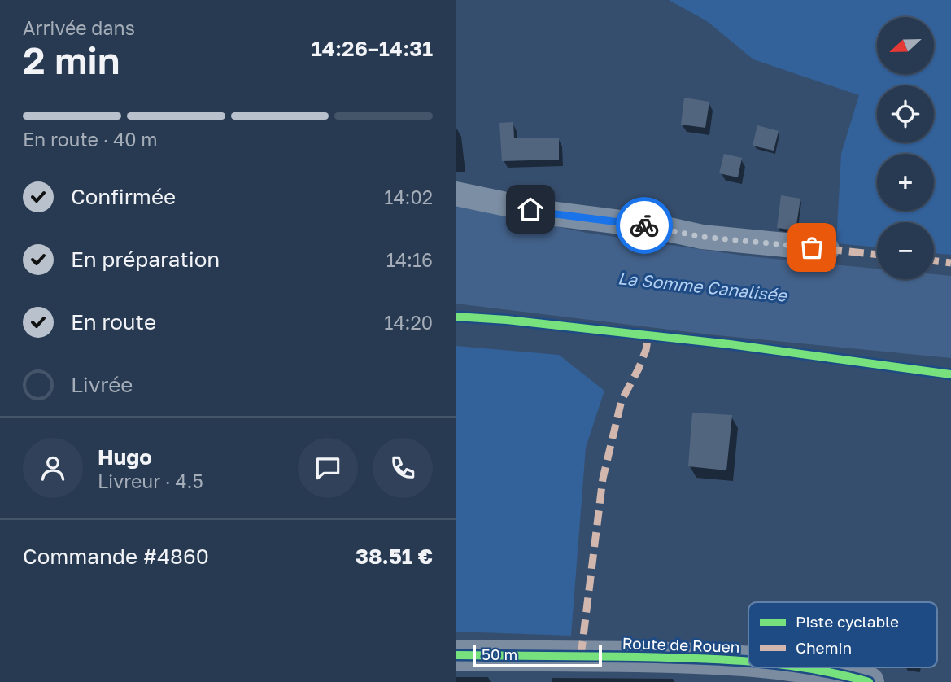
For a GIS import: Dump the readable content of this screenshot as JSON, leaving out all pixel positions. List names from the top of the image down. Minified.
{"streets":{"main road":["Route de Rouen"]},"water":["La Somme Canalisée"],"legend":["Piste cyclable","Chemin"],"scale_bar":"50 m","north":"left","page":{"heading":["2 min","Arrivée dans","14:26–14:31"],"panel":["Hugo","Livreur · 4.5","Commande #4860","38.51 €"],"map_buttons":["+","−"],"bar":"En route · 40 m","list":[["Confirmée","14:02"],["En préparation","14:16"],["En route","14:20"],"Livrée"],"scale":"50 m"}}
